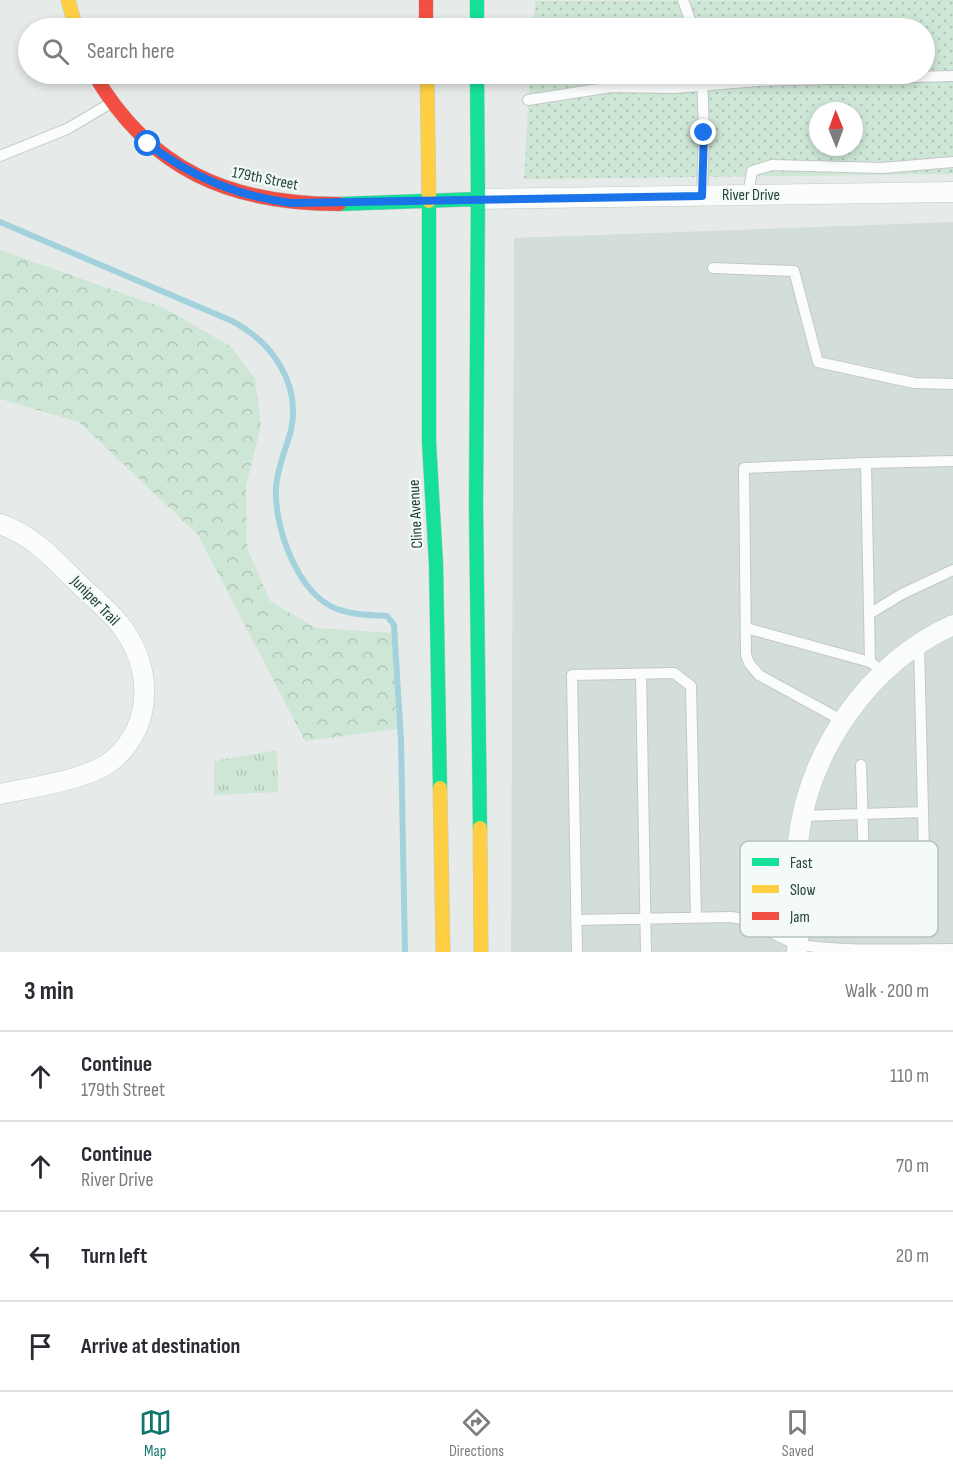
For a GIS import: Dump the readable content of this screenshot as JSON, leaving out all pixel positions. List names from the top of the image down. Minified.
{"streets":{"main road":["179th Street","Cline Avenue"],"street":["River Drive","Juniper Trail"]},"crossings":[["179th Street","River Drive"],["179th Street","Cline Avenue"]],"legend":["Fast","Slow","Jam"],"north":"top","page":{"search":"Search here","heading":["3 min","Walk · 200 m"],"list":[["Continue","179th Street","110 m"],["Continue","River Drive","70 m"],["Turn left","20 m"],"Arrive at destination"],"nav":["Map","Directions","Saved"]}}
